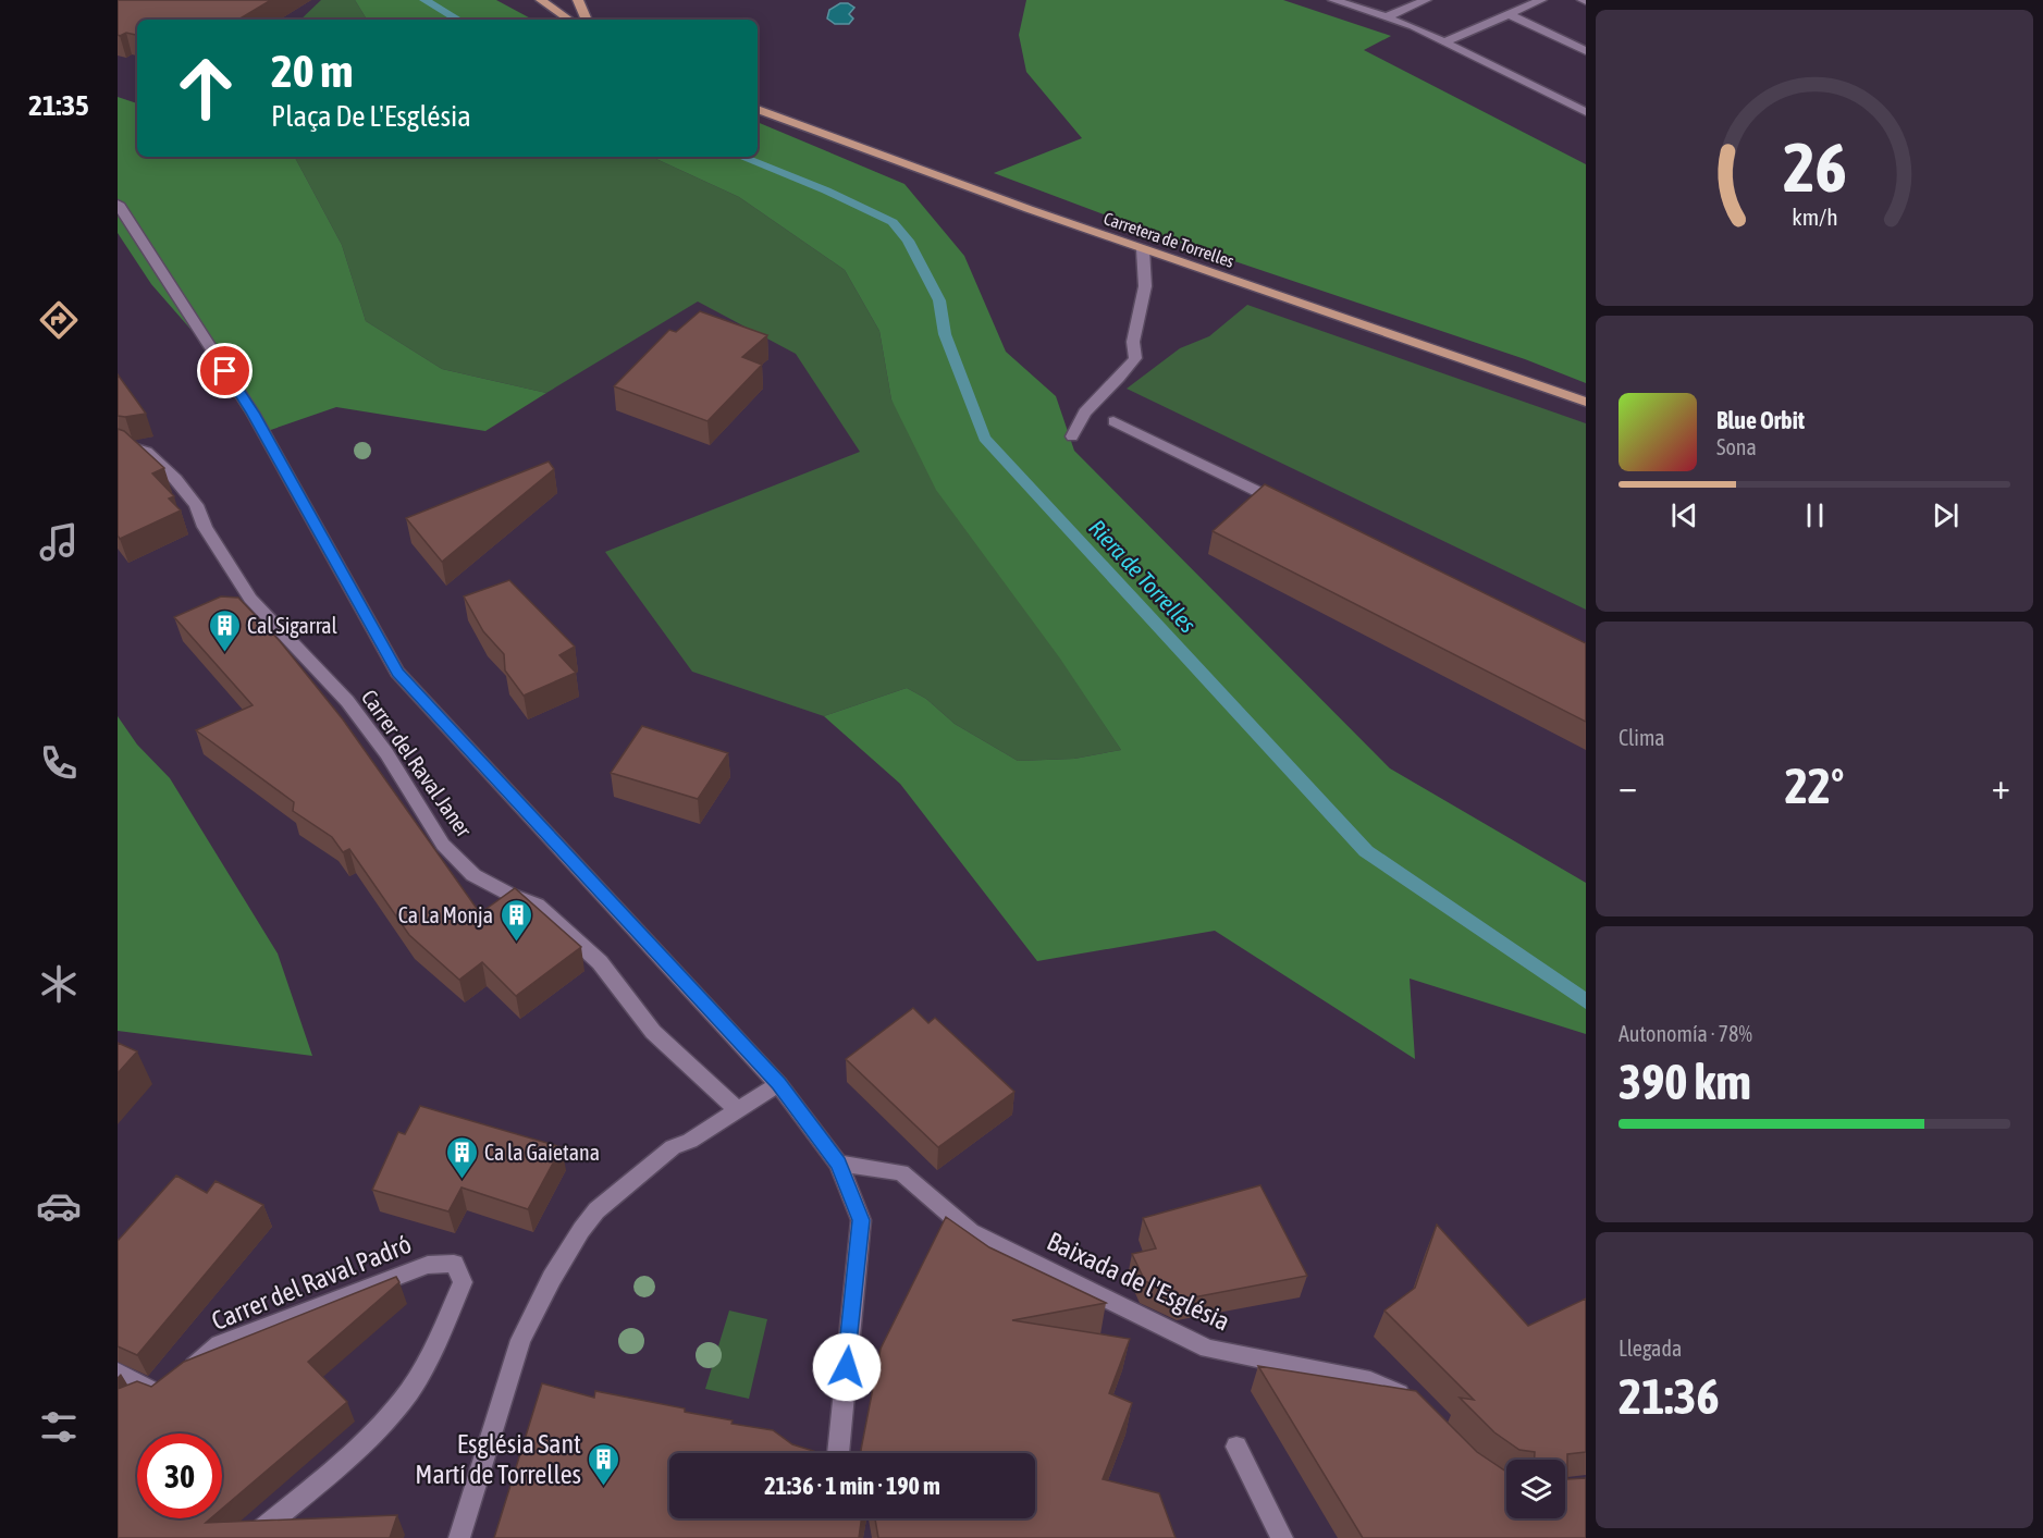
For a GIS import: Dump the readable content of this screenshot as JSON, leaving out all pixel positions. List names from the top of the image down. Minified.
{"streets":{"main road":["Carretera de Torrelles"],"street":["Carrer del Raval Janer","Baixada de l'Església","Carrer del Raval Padró"]},"water":["Riera de Torrelles"],"places":{"building":["Cal Sigarral","Ca La Monja","Ca la Gaietana","Església Sant Martí de Torrelles"]},"page":{"tabs":"21:35","turn":["20 m","Plaça De L'Església"],"song":["Blue Orbit","Sona"],"tile":["Clima",["Autonomía · 78%","390 km"],["Llegada","21:36"]],"heat":["−","22°","+"],"limit":"30","trip":"21:36 · 1 min · 190 m","gauge":["26","km/h"]}}
